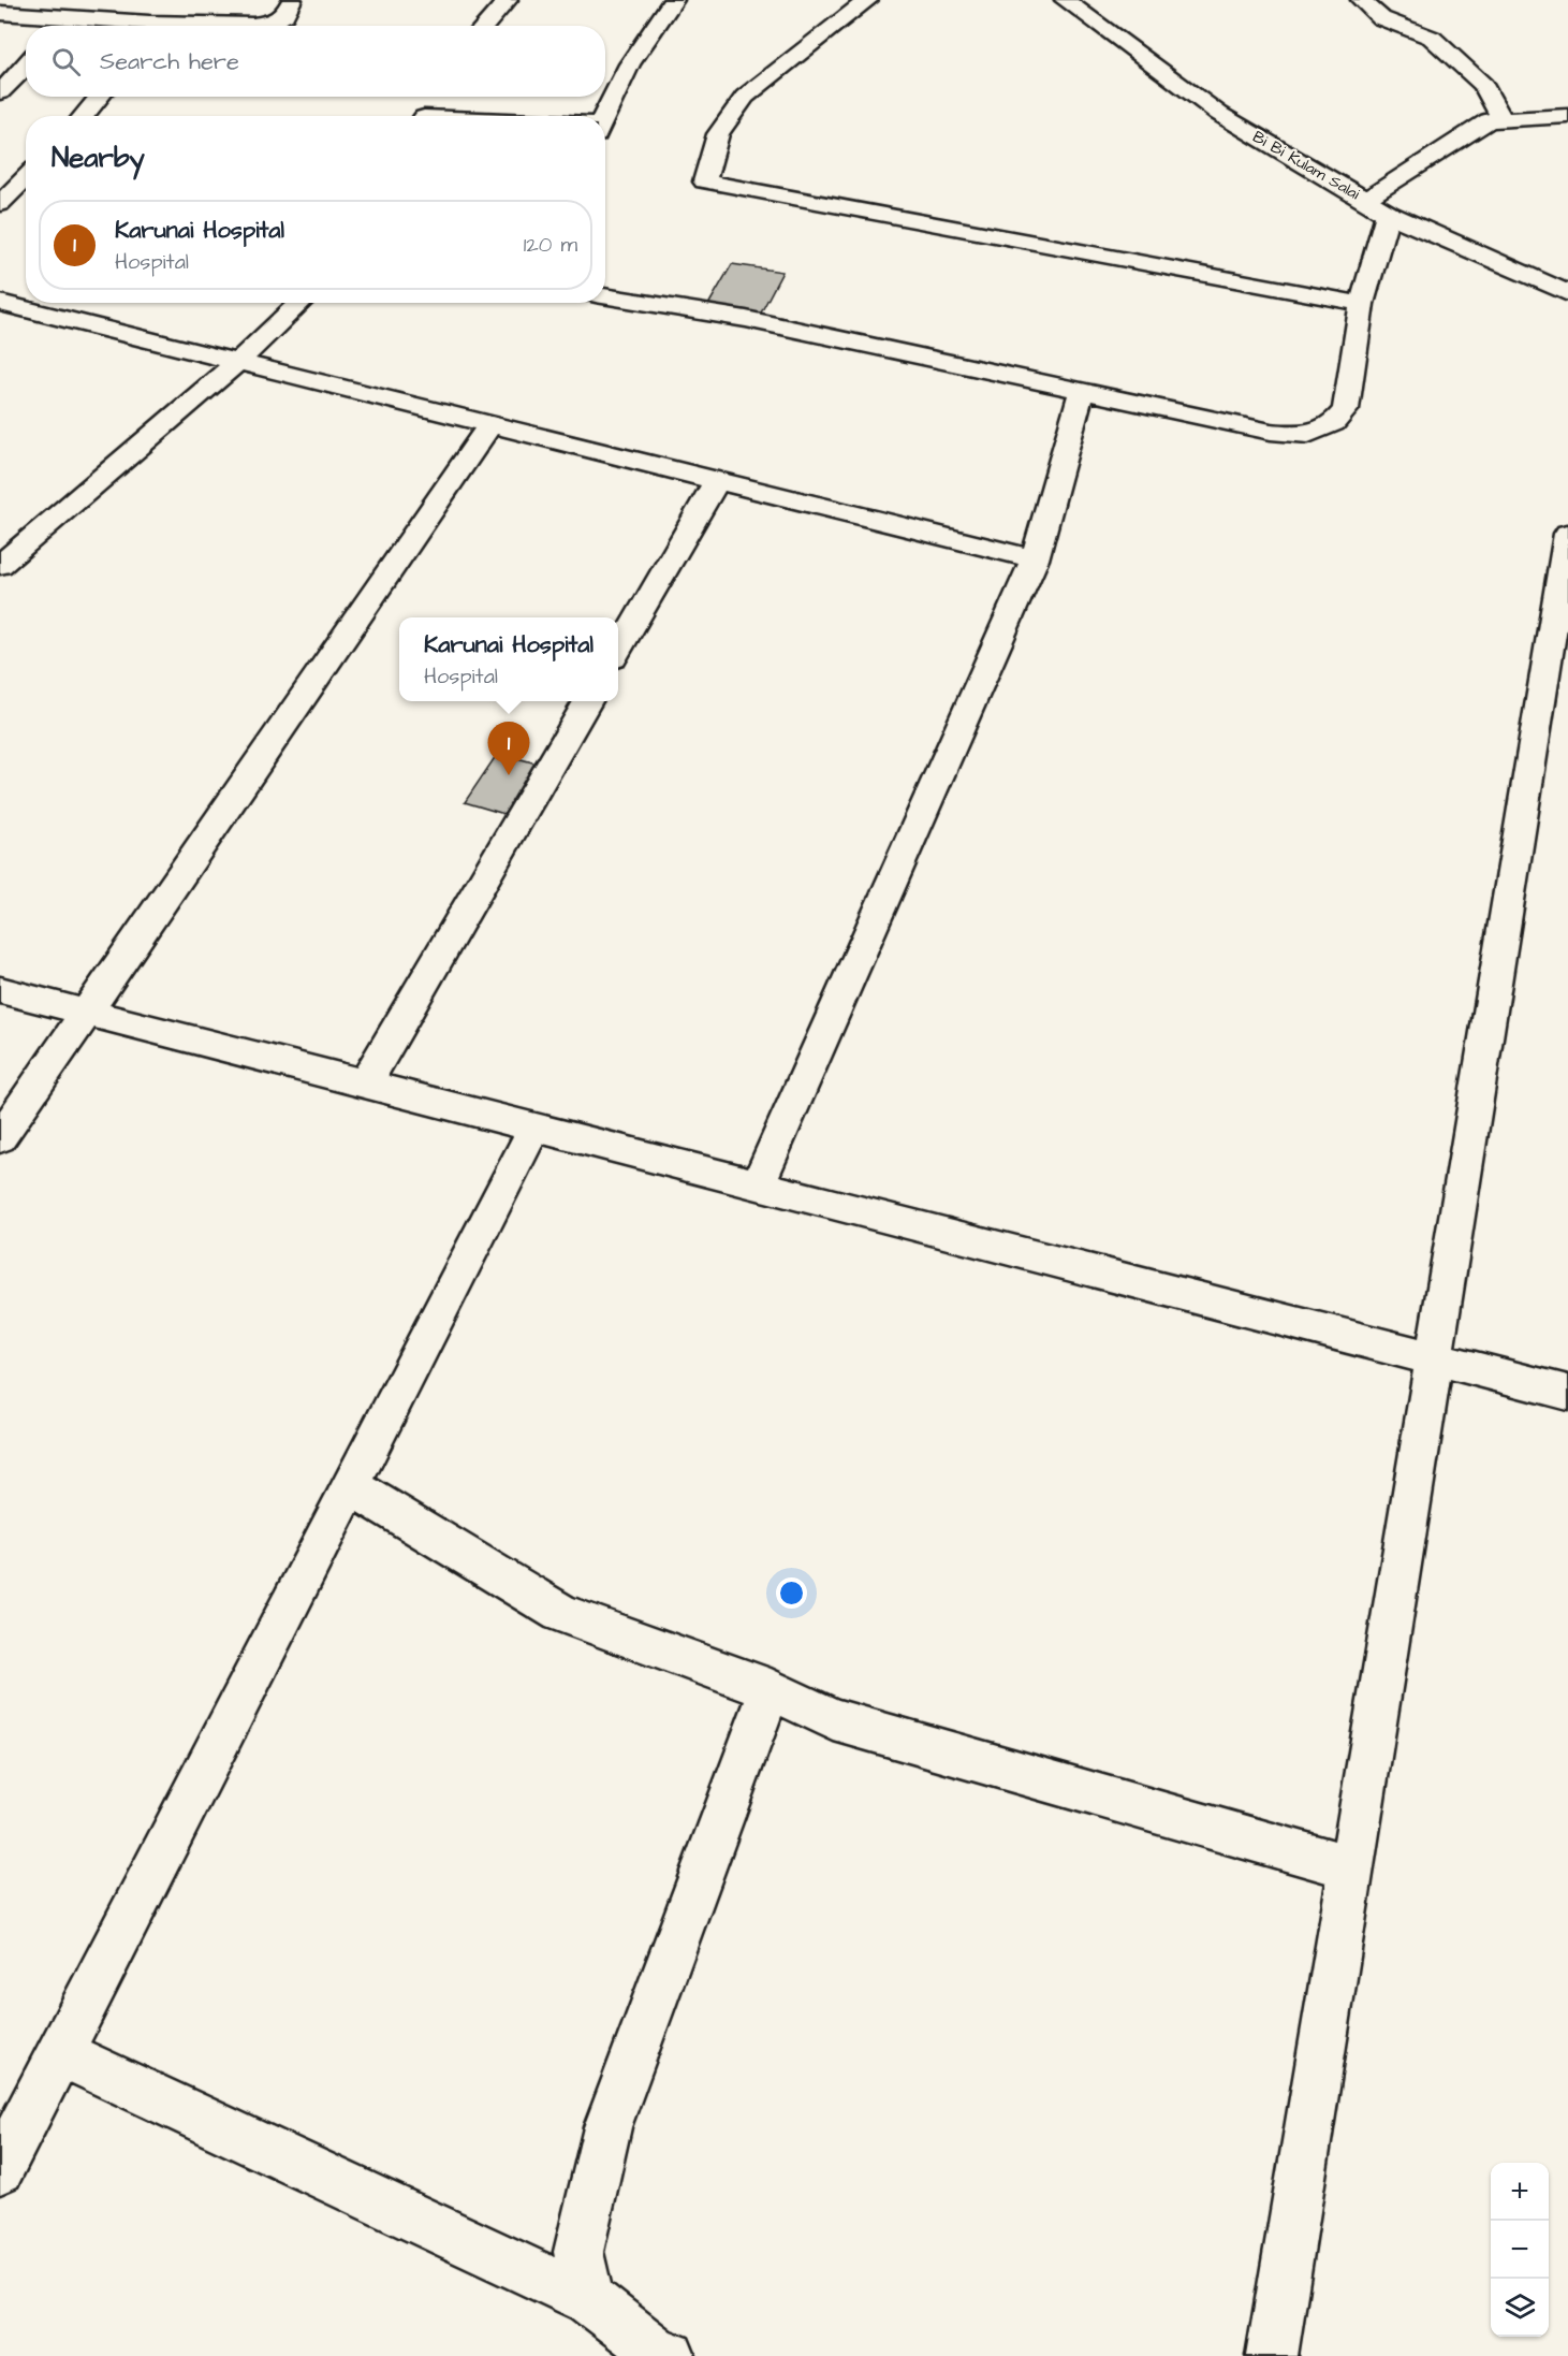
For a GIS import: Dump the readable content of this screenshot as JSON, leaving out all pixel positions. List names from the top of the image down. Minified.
{"streets":{"street":["Bi Bi Kulam Salai"]},"page":{"search":"Search here","heading":"Nearby","list":[{"mark":"1","name":"Karunai Hospital","note":"Hospital","value":"120 m"}],"popup":["Karunai Hospital","Hospital"],"pins":"1","map_buttons":["+","−"]}}
